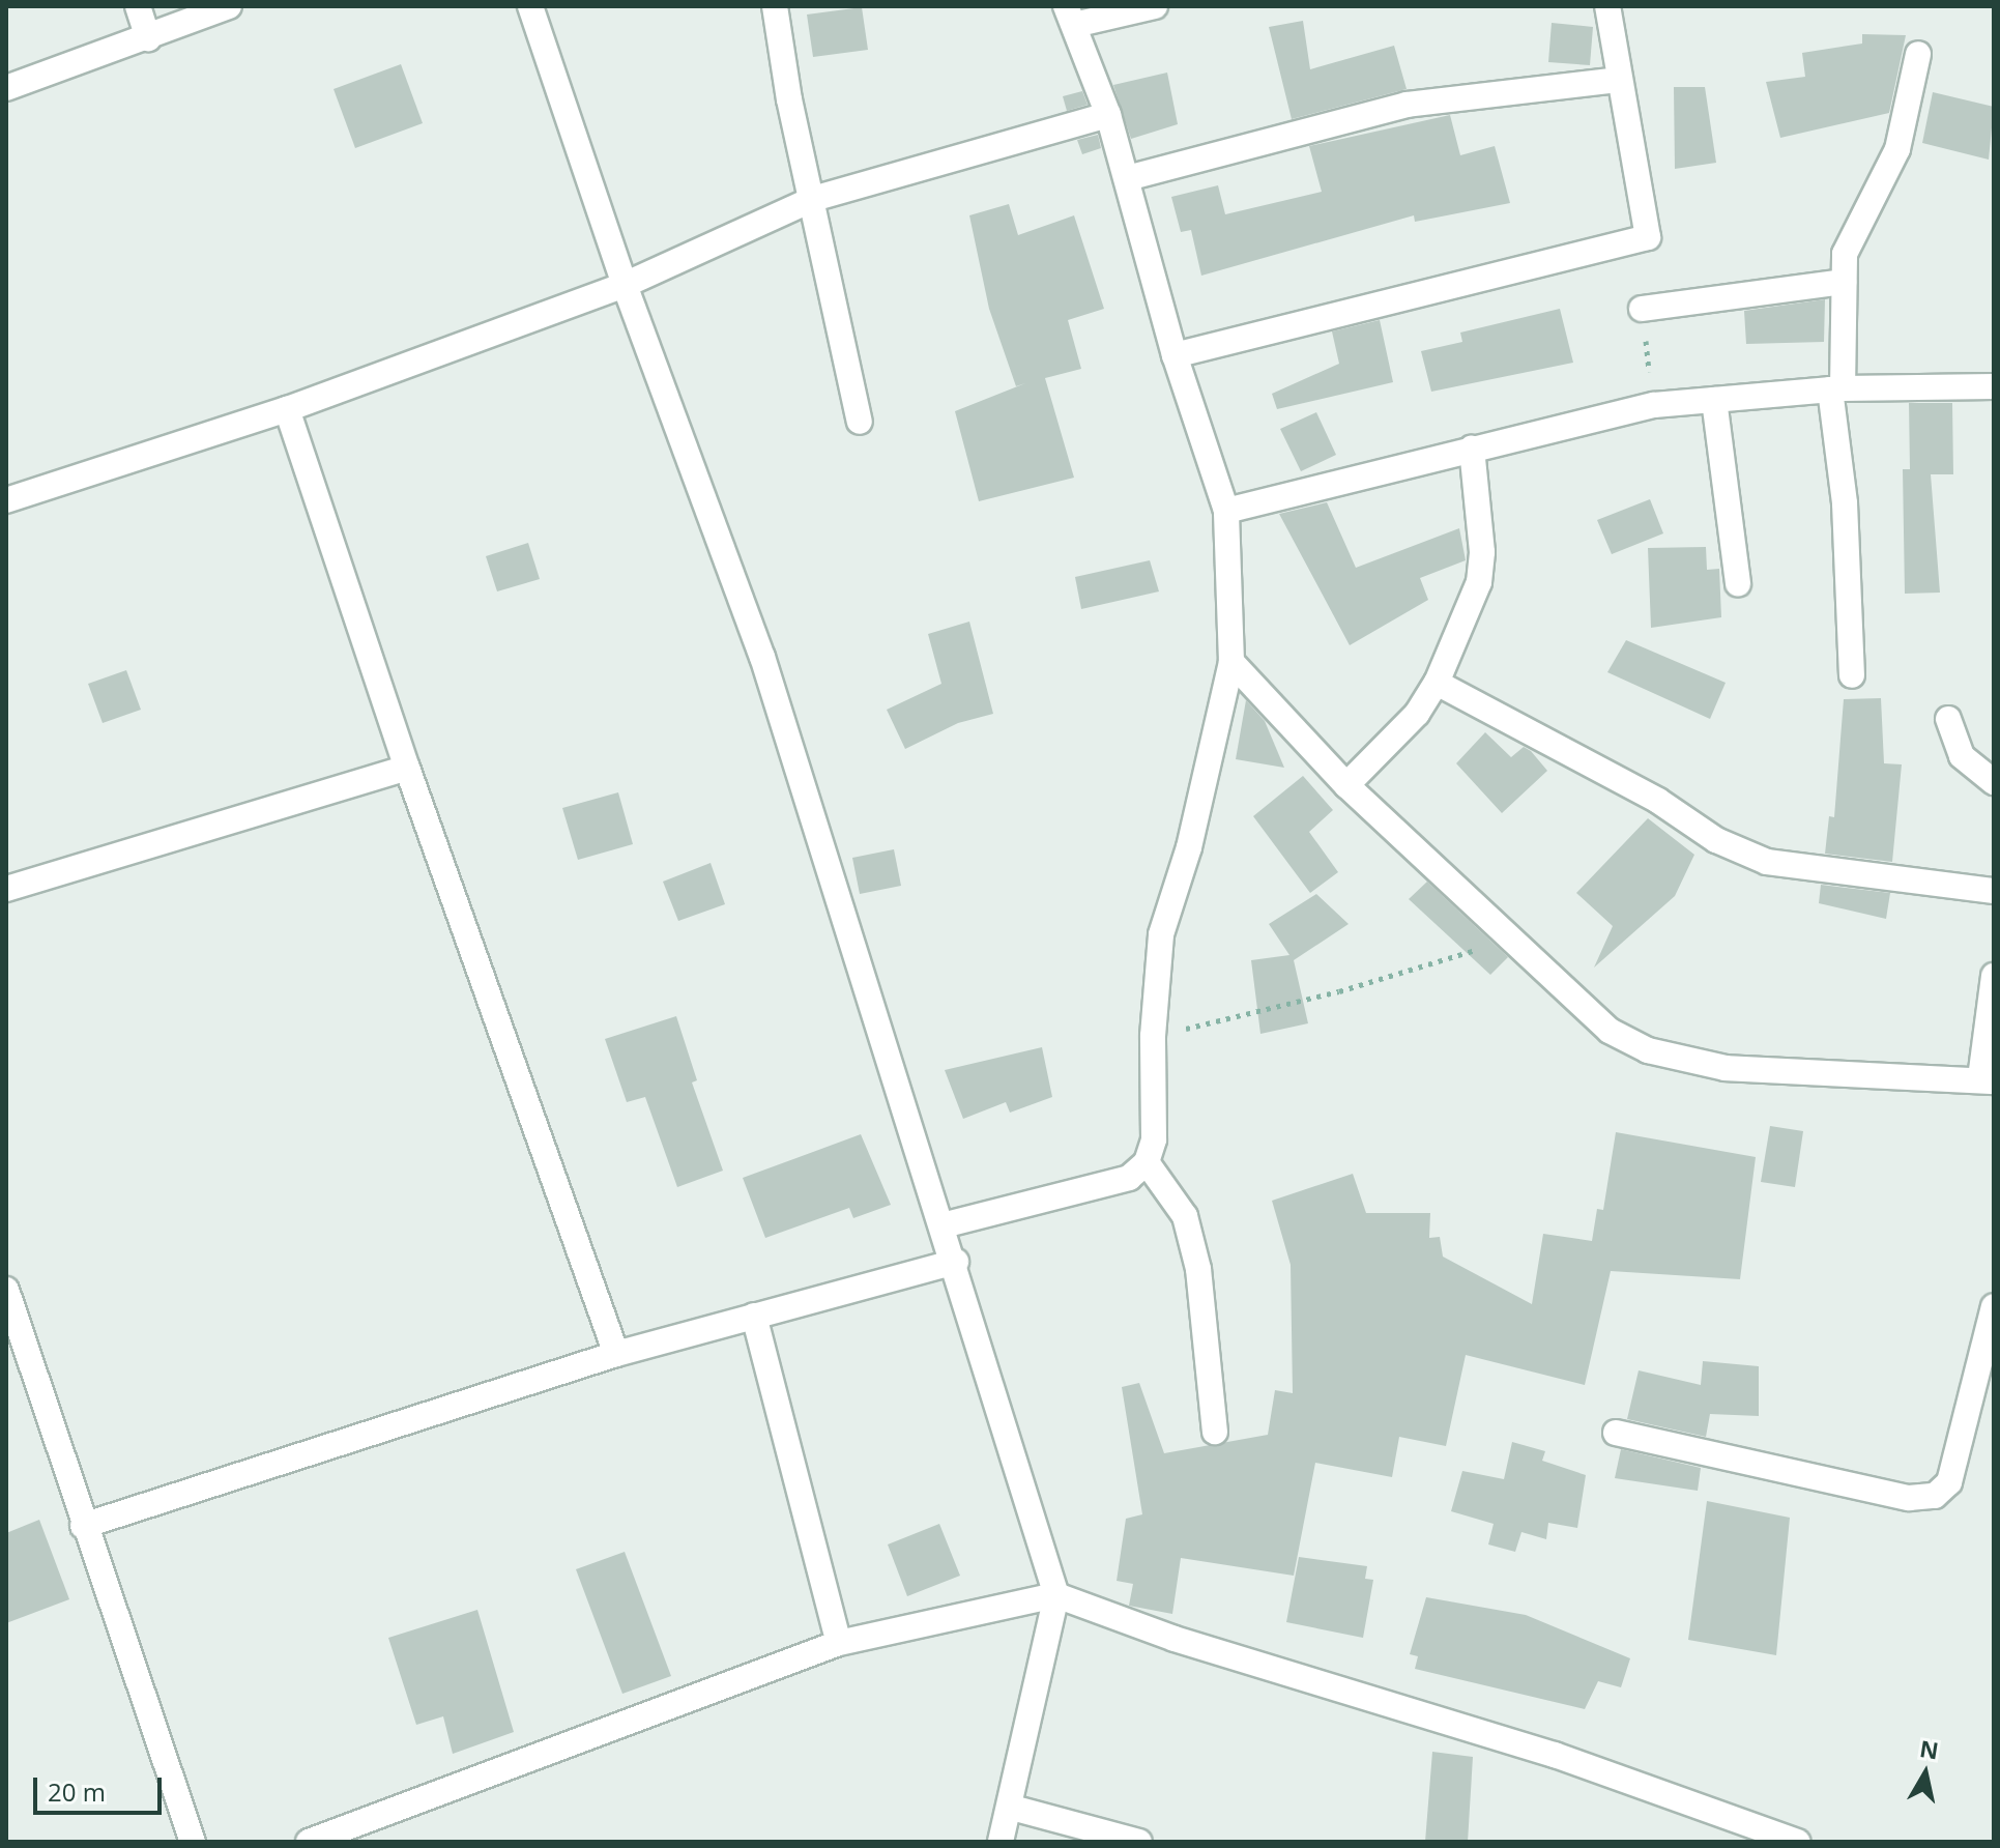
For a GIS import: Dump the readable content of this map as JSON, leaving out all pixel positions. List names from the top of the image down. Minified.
{"scale_bar":"20 m","north":"top"}
